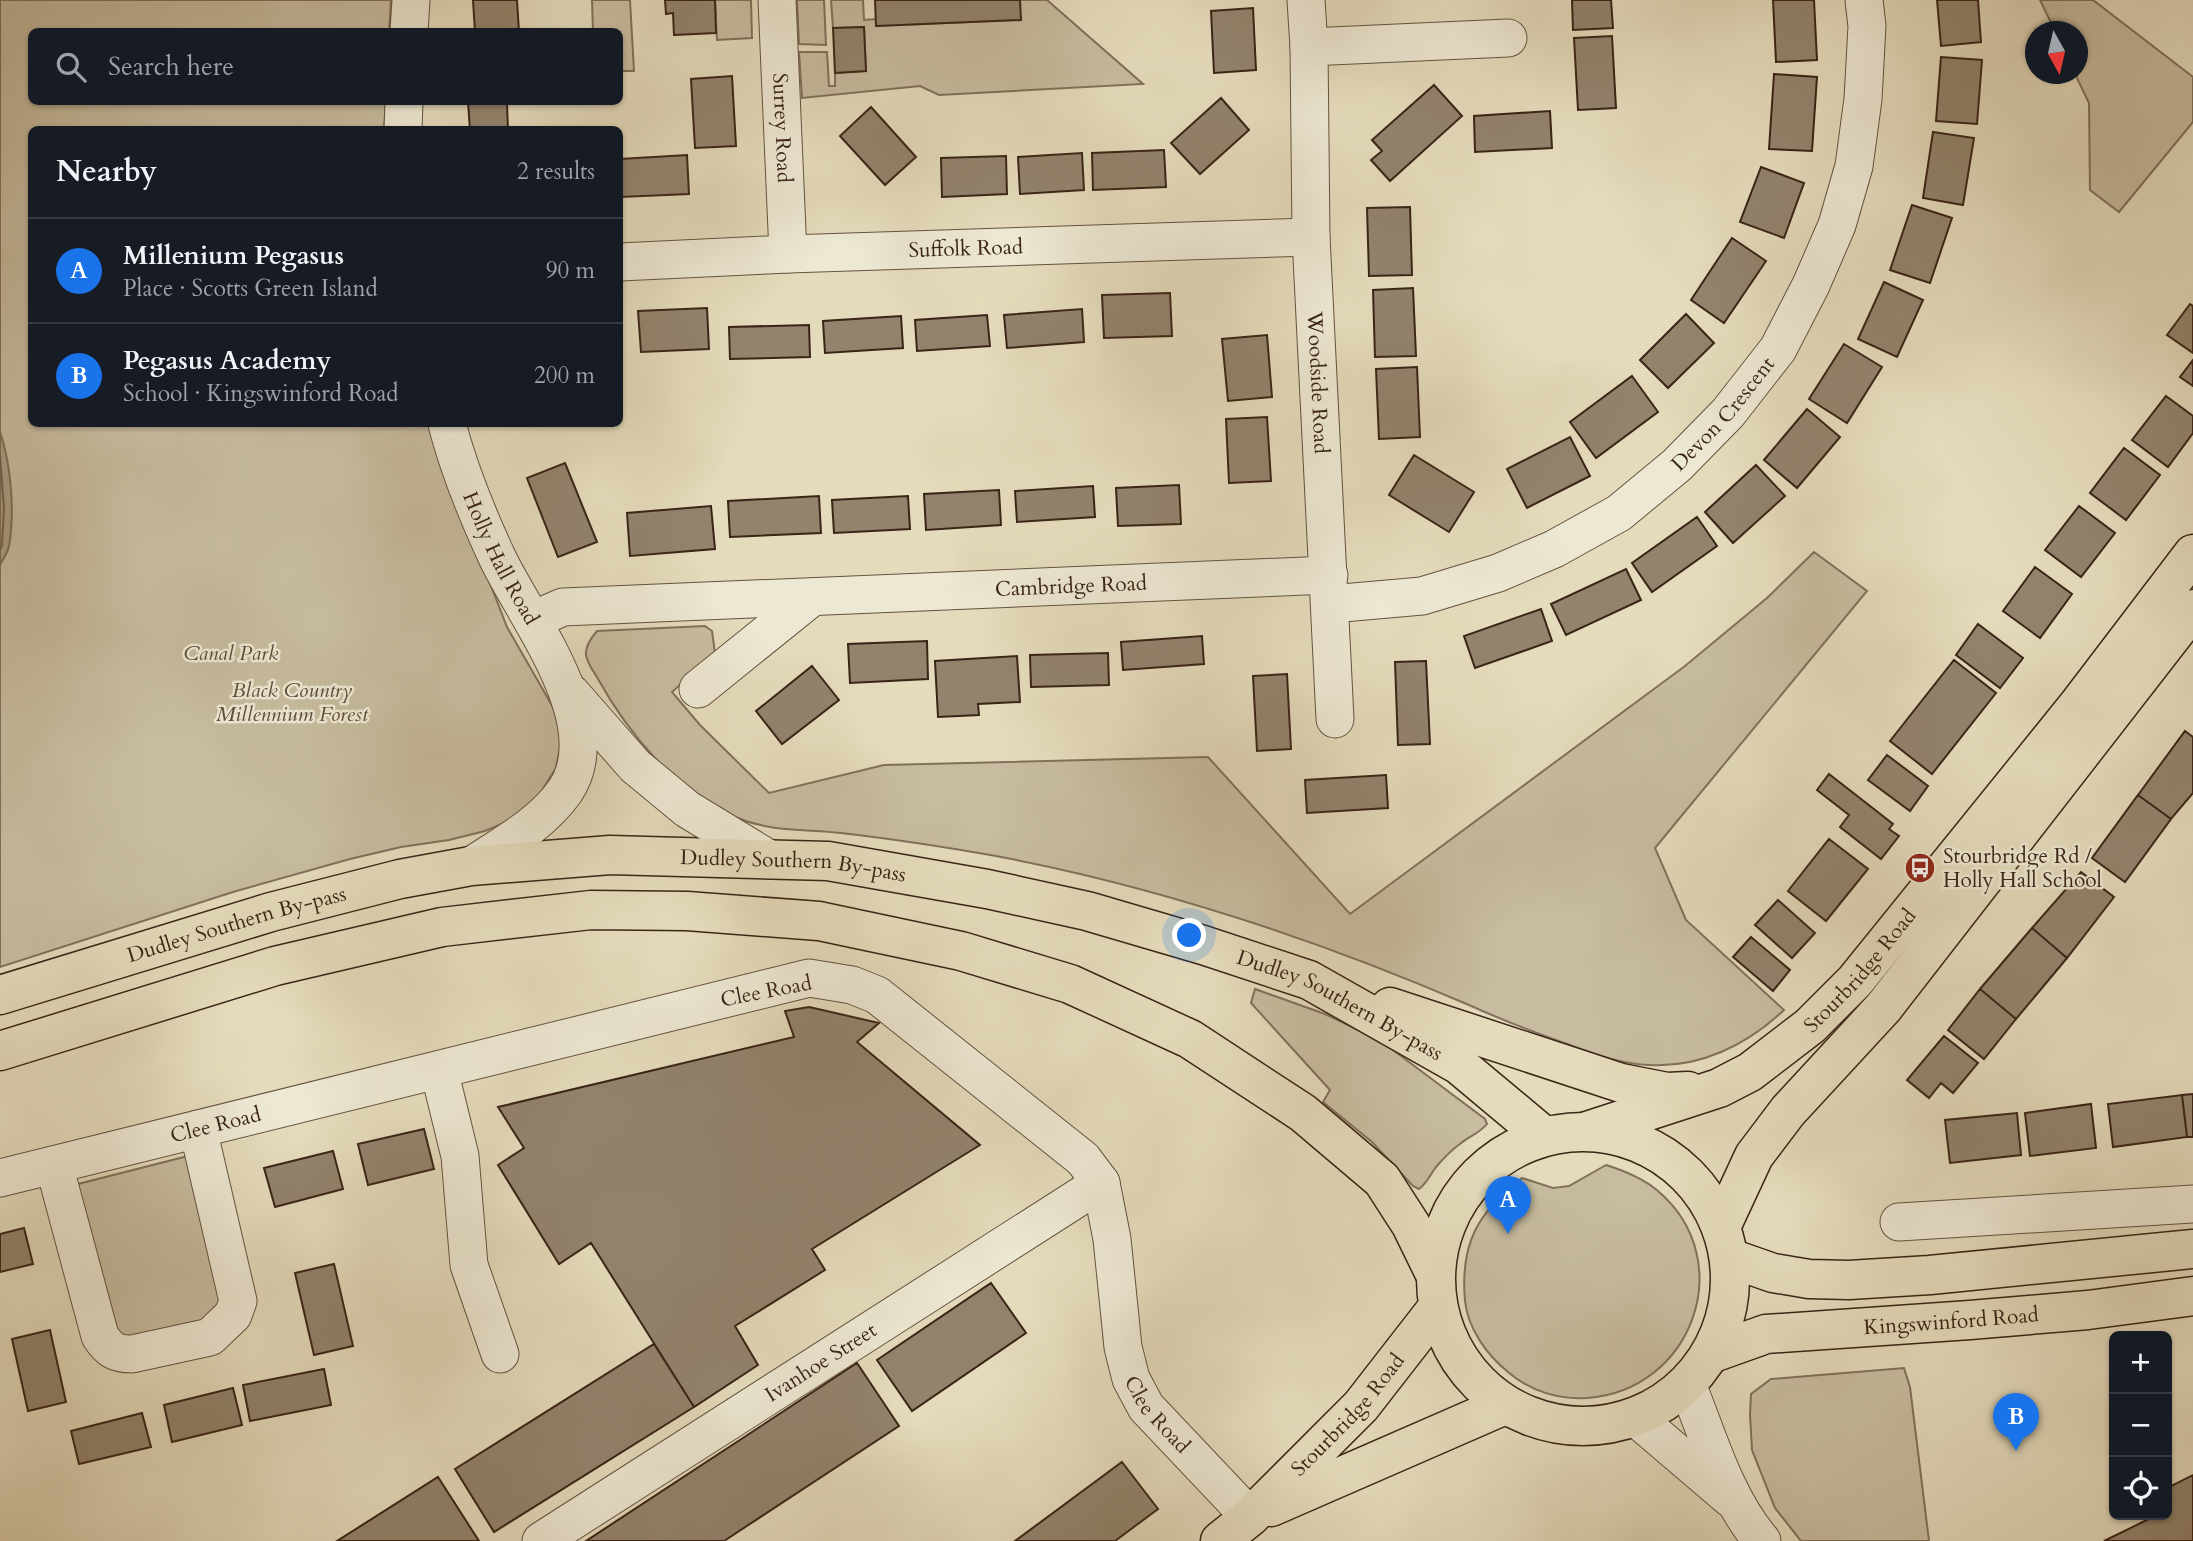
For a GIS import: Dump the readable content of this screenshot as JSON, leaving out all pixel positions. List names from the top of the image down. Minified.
{"streets":{"main road":["Dudley Southern By-pass","Stourbridge Road","Kingswinford Road"],"street":["Surrey Road","Suffolk Road","Woodside Road","Devon Crescent","Holly Hall Road","Cambridge Road","Clee Road","Ivanhoe Street"]},"crossings":[["Surrey Road","Suffolk Road"],["Suffolk Road","Woodside Road"],["Woodside Road","Devon Crescent"],["Woodside Road","Cambridge Road"],["Devon Crescent","Cambridge Road"],["Holly Hall Road","Cambridge Road"],["Holly Hall Road","Dudley Southern By-pass"],["Stourbridge Road","Clee Road"],["Clee Road","Ivanhoe Street"]],"parks":["Canal Park","Black Country Millennium Forest"],"places":{"bus stop":["Stourbridge Rd / Holly Hall School"]},"north":"bottom","page":{"search":"Search here","heading":["Nearby","2 results"],"list":[{"mark":"A","name":"Millenium Pegasus","note":"Place · Scotts Green Island","value":"90 m"},{"mark":"B","name":"Pegasus Academy","note":"School · Kingswinford Road","value":"200 m"}],"pins":["A","B"],"map_buttons":["+","−"]}}
